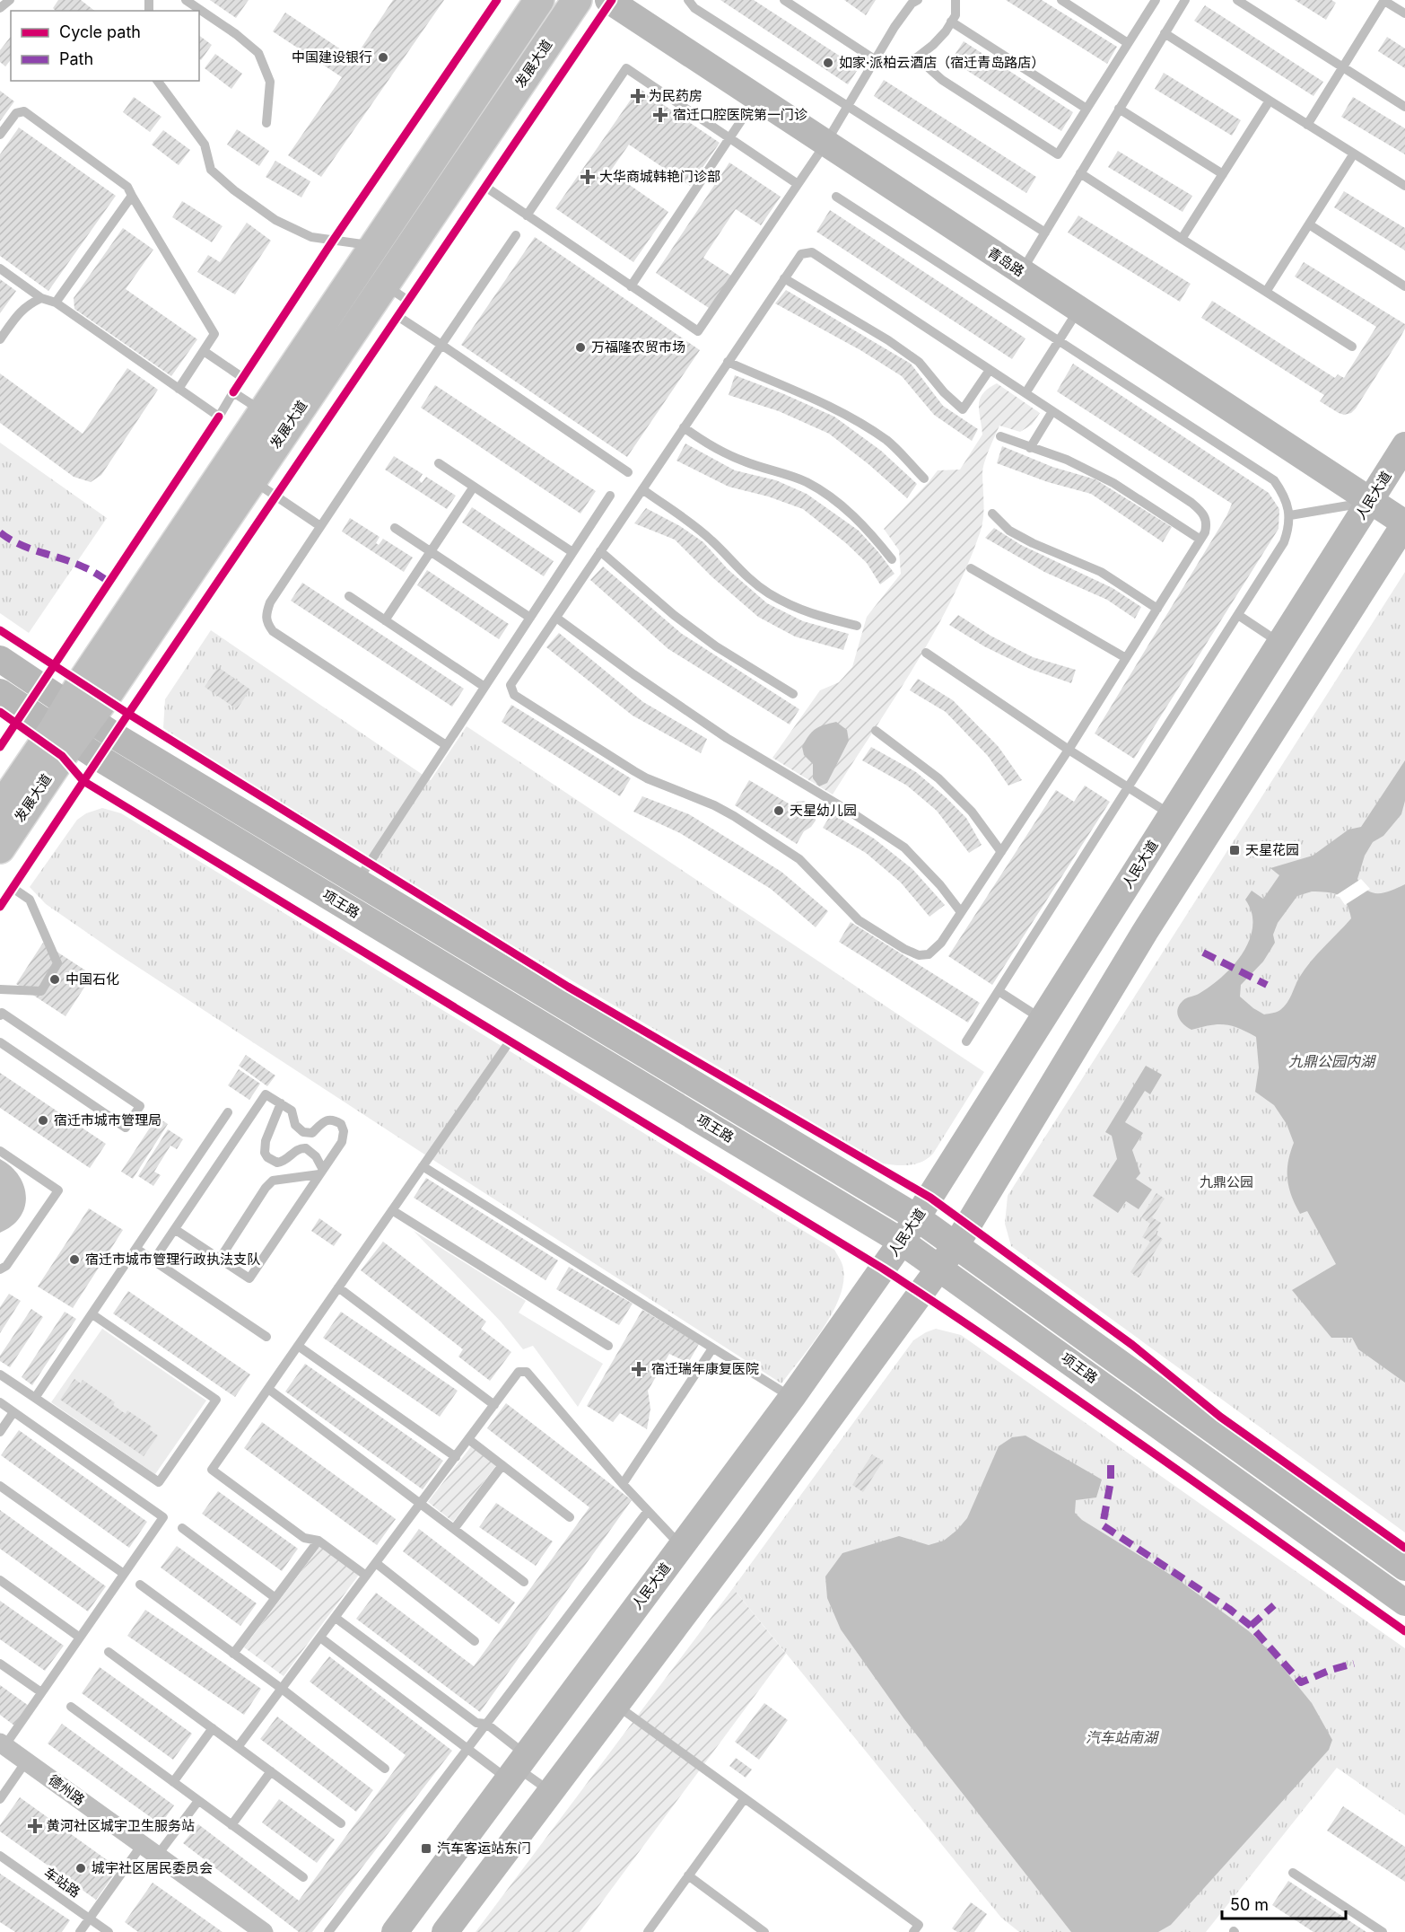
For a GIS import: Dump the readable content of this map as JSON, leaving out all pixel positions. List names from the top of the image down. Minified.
{"streets":{"main road":["发展大道","青岛路","人民大道","项王路"],"street":["德州路"],"lane":["车站路"]},"crossings":[["发展大道","项王路"],["青岛路","人民大道"],["人民大道","项王路"]],"water":["九鼎公园内湖","汽车站南湖"],"parks":["九鼎公园"],"places":{"other":["中国建设银行","如家·派柏云酒店（宿迁青岛路店）","万福隆农贸市场","天星幼儿园","中国石化","宿迁市城市管理局","宿迁市城市管理行政执法支队","城宇社区居民委员会"],"health":["为民药房","宿迁口腔医院第一门诊","大华商城韩艳门诊部","宿迁瑞年康复医院","黄河社区城宇卫生服务站"],"transit":["天星花园","汽车客运站东门"]},"legend":["Cycle path","Path"],"scale_bar":"50 m"}
